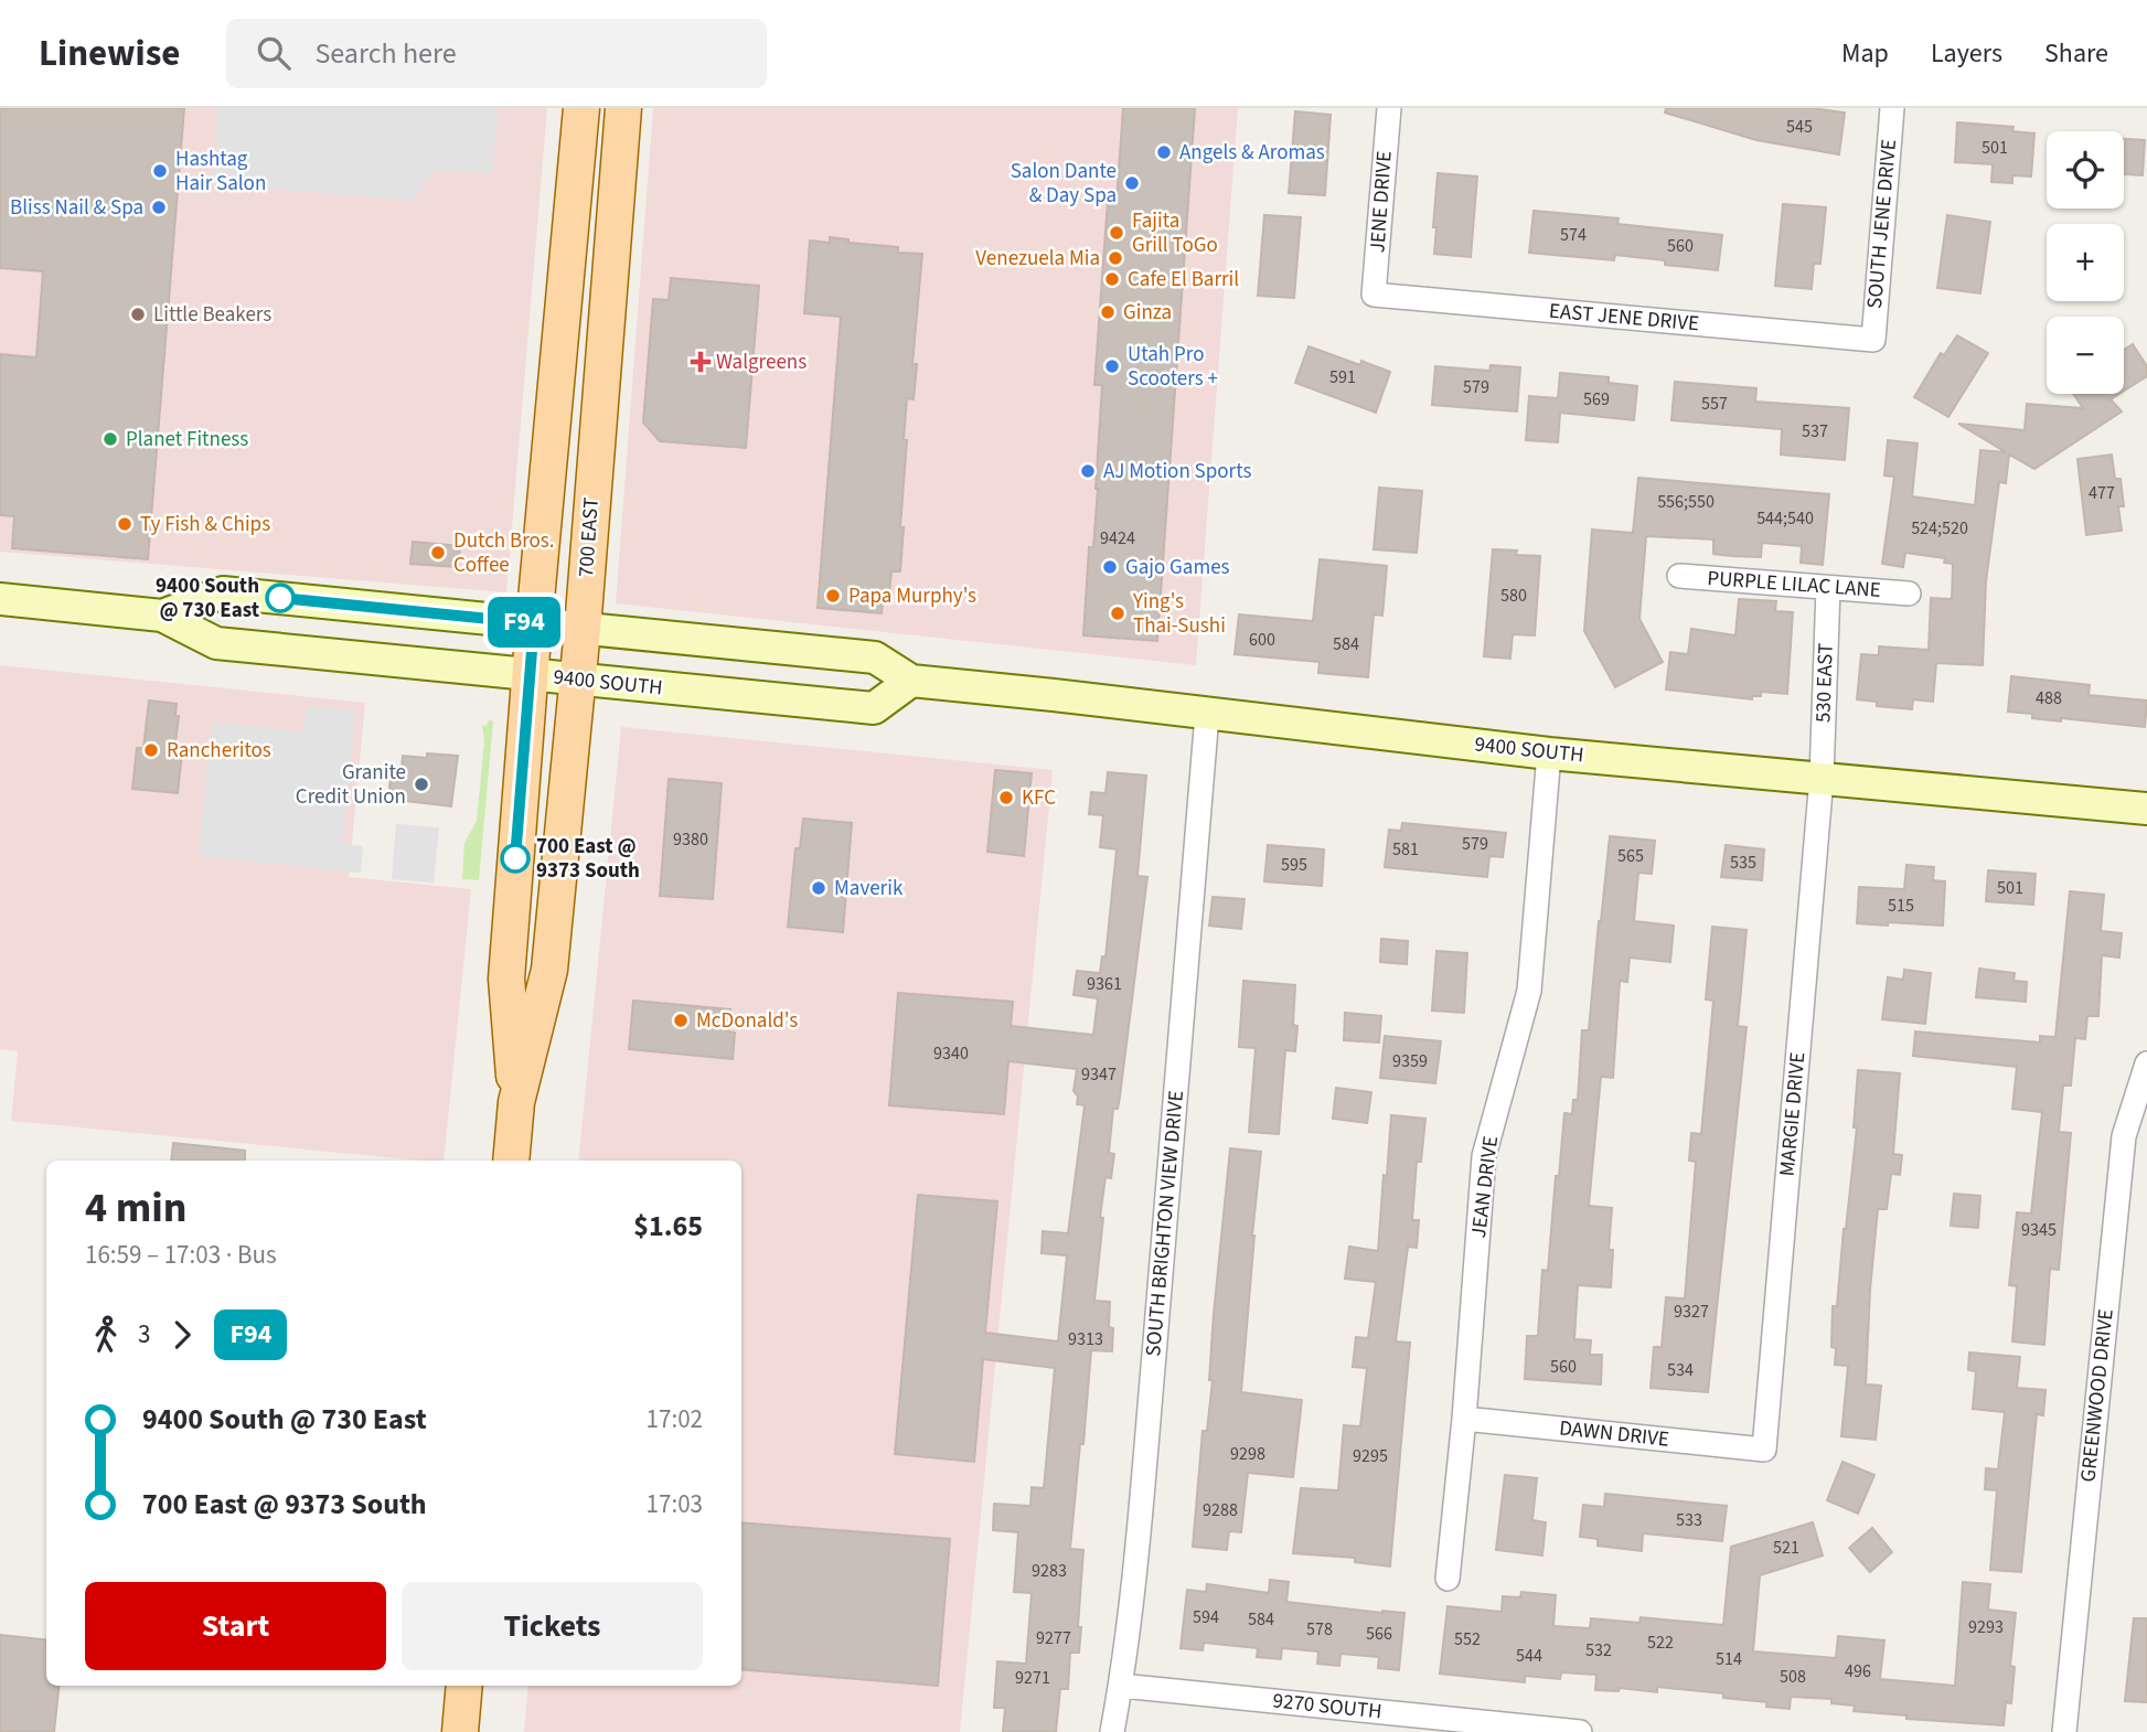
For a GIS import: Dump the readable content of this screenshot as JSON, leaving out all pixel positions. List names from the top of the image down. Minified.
{"streets":{"main road":["700 EAST"],"street":["JENE DRIVE","SOUTH JENE DRIVE","EAST JENE DRIVE","PURPLE LILAC LANE","9400 SOUTH","530 EAST","MARGIE DRIVE","JEAN DRIVE","SOUTH BRIGHTON VIEW DRIVE","GREENWOOD DRIVE","DAWN DRIVE","9270 SOUTH"]},"crossings":[["JENE DRIVE","EAST JENE DRIVE"],["SOUTH JENE DRIVE","EAST JENE DRIVE"],["700 EAST","9400 SOUTH"],["PURPLE LILAC LANE","530 EAST"],["9400 SOUTH","530 EAST"],["9400 SOUTH","MARGIE DRIVE"],["9400 SOUTH","JEAN DRIVE"],["9400 SOUTH","SOUTH BRIGHTON VIEW DRIVE"],["530 EAST","MARGIE DRIVE"],["MARGIE DRIVE","DAWN DRIVE"],["JEAN DRIVE","DAWN DRIVE"],["SOUTH BRIGHTON VIEW DRIVE","9270 SOUTH"]],"places":{"other":["Angels & Aromas","Hashtag Hair Salon","Salon Dante & Day Spa","Bliss Nail & Spa","Fajita Grill ToGo","Venezuela Mia","Cafe El Barril","Ginza","Little Beakers","Utah Pro Scooters +","Planet Fitness","AJ Motion Sports","Ty Fish & Chips","Dutch Bros. Coffee","Gajo Games","Papa Murphy's","9400 South @ 730 East","Ying's Thai-Sushi","Rancheritos","Granite Credit Union","KFC","700 East @ 9373 South","Maverik","McDonald's"],"health":["Walgreens"]},"lines":["bus line F94"],"house_numbers":["545","501","574","560","591","579","569","557","537","477","556;550","544;540","524;520","9424","580","600","584","488","9380","579","581","565","535","595","501","515","9361","9340","9359","9347","9345","9327","9313","560","534","9298","9295","9288","533","521","9283","594","584","9293","578","566","9277","552","522","532","544","514","496","508","9271"],"page":{"header":"Linewise","search":"Search here","nav":["Map","Layers","Share"],"on_map":"F94","map_buttons":["+","−"],"heading":["4 min","16:59 – 17:03 · Bus","$1.65"],"legs":["3","F94"],"list":[{"name":"9400 South @ 730 East","value":"17:02"},{"name":"700 East @ 9373 South","value":"17:03"}],"buttons":["Start","Tickets"]}}
